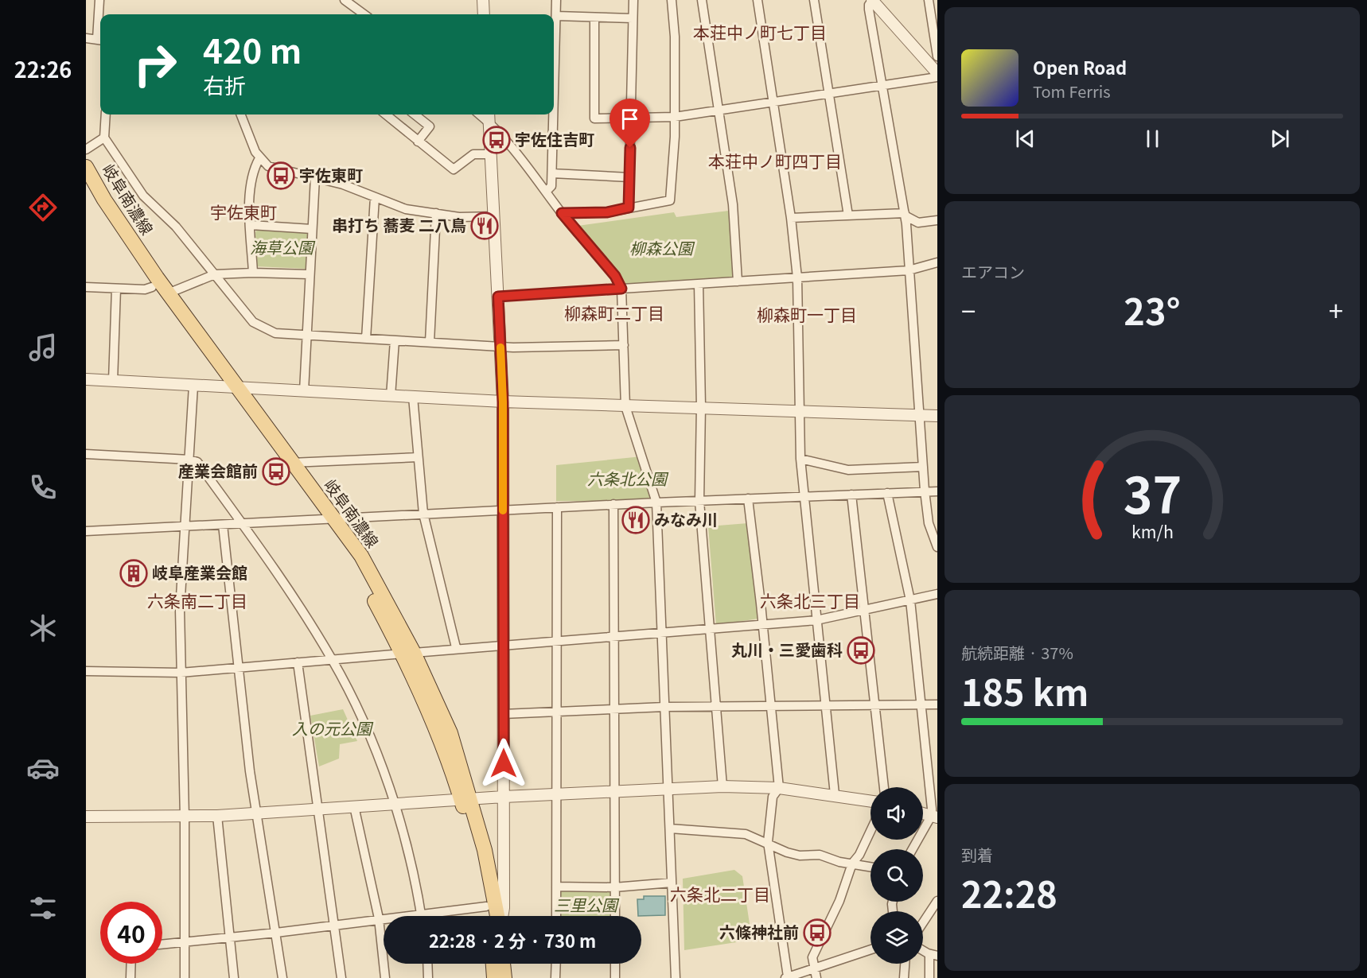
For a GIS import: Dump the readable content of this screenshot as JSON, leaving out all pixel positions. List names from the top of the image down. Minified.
{"streets":{"main road":["岐阜南濃線"]},"districts":["本荘中ノ町七丁目","本荘中ノ町四丁目","宇佐東町","柳森町二丁目","柳森町一丁目","六条南二丁目","六条北三丁目","六条北二丁目"],"parks":["海草公園","柳森公園","六条北公園","入の元公園","三里公園"],"places":{"bus stop":["宇佐住吉町","宇佐東町","産業会館前","丸川・三愛歯科","六條神社前"],"restaurant":["串打ち 蕎麦 二八鳥","みなみ川"],"building":["岐阜産業会館"]},"page":{"tabs":"22:26","turn":["420 m","右折"],"song":["Open Road","Tom Ferris"],"tile":["エアコン",["航続距離 · 37%","185 km"],["到着","22:28"]],"heat":["−","23°","+"],"limit":"40","trip":"22:28 · 2 分 · 730 m","gauge":["37","km/h"]}}
